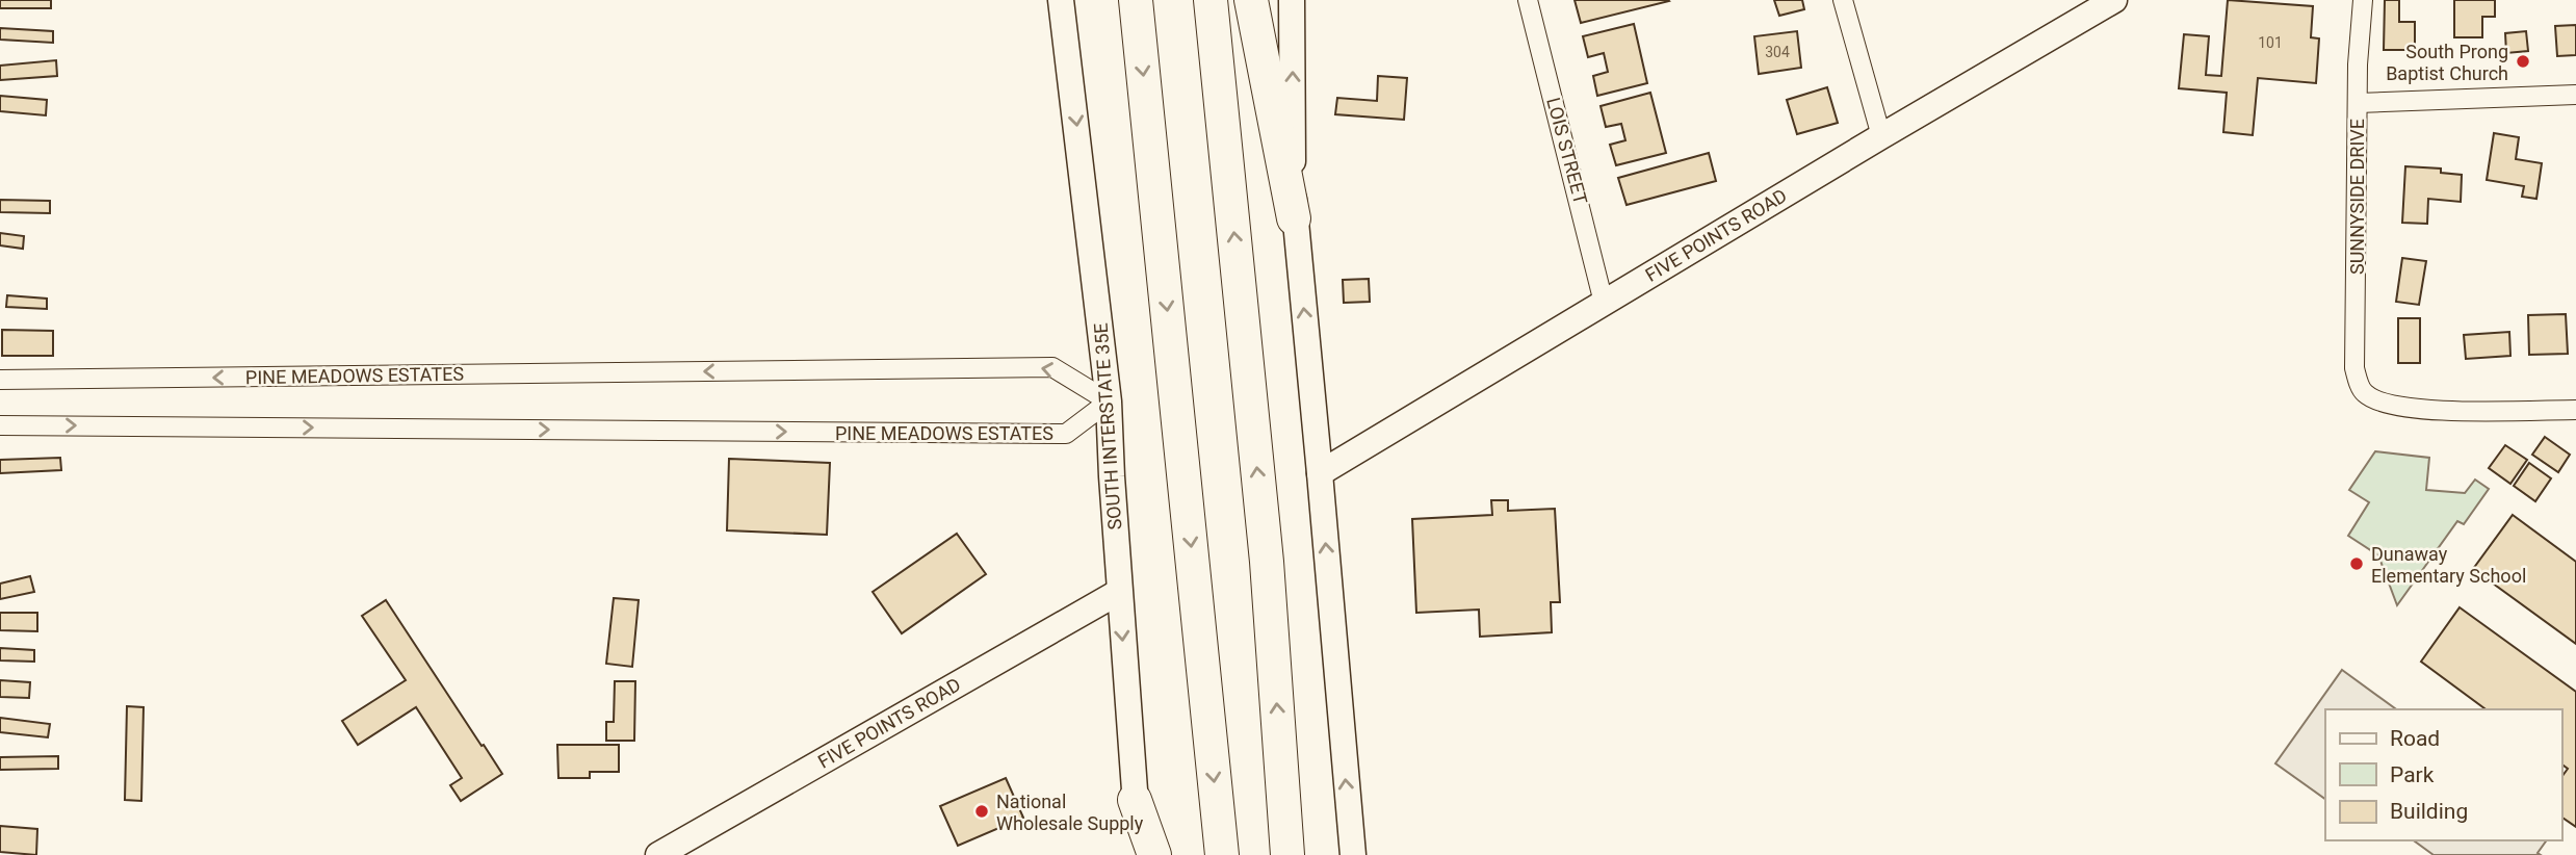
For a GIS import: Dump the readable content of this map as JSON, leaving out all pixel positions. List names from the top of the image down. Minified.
{"streets":{"main road":["FIVE POINTS ROAD","SOUTH INTERSTATE 35E"],"street":["LOIS STREET","SUNNYSIDE DRIVE","PINE MEADOWS ESTATES"]},"crossings":[["LOIS STREET","FIVE POINTS ROAD"],["FIVE POINTS ROAD","SOUTH INTERSTATE 35E"],["PINE MEADOWS ESTATES","SOUTH INTERSTATE 35E"]],"places":["South Prong Baptist Church","Dunaway Elementary School","National Wholesale Supply"],"house_numbers":["101","304"],"legend":["Road","Park","Building"]}
